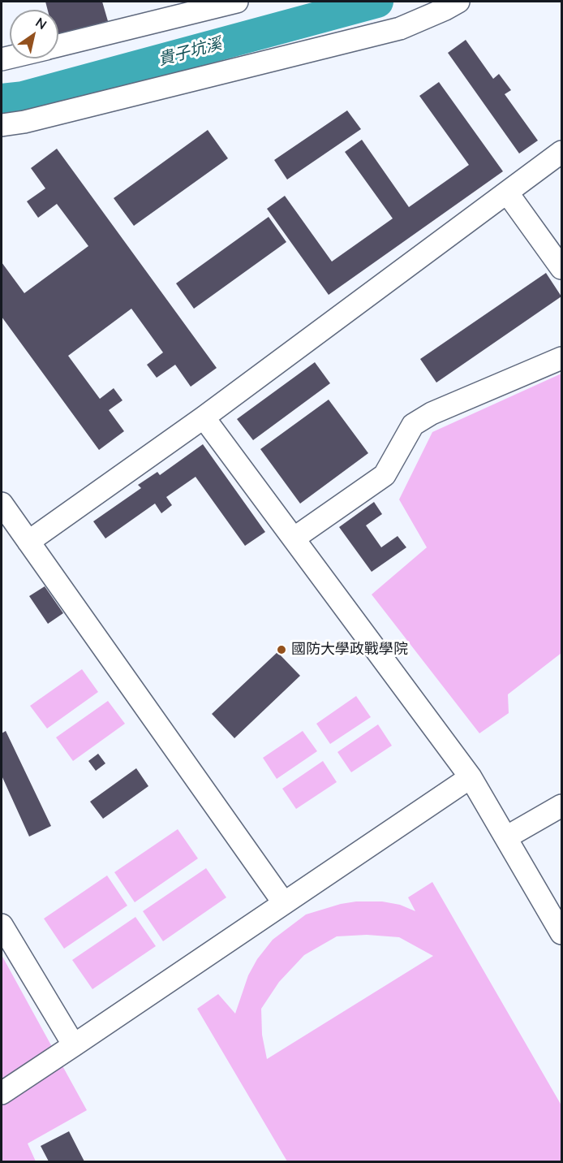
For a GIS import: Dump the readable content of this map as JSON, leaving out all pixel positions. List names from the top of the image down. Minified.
{"water":["貴子坑溪"],"places":["國防大學政戰學院"],"north":"top right"}
